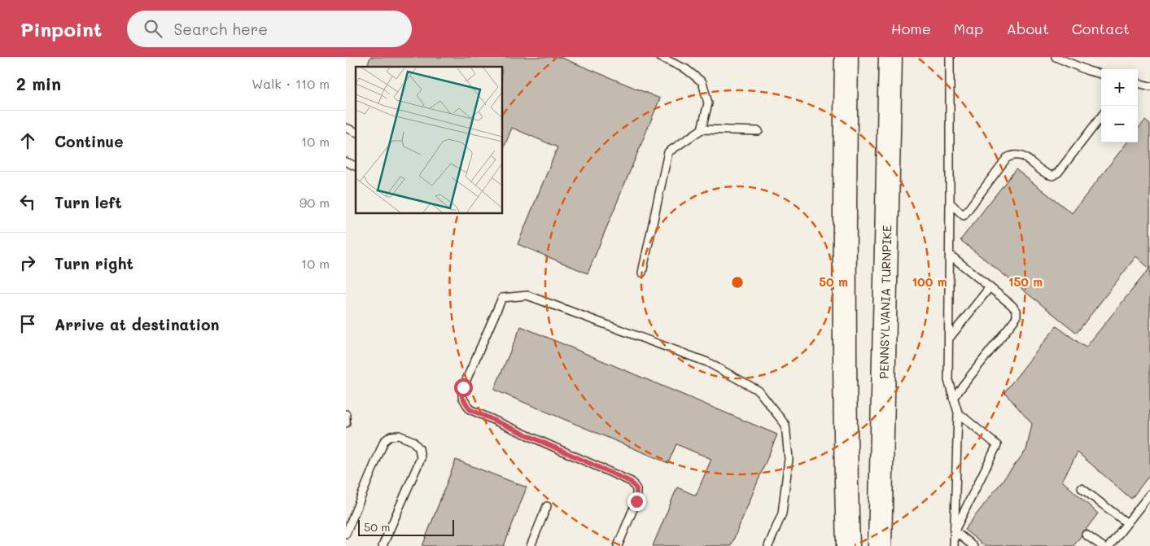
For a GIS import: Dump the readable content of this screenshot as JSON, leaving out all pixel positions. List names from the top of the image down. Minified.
{"streets":{"highway":["PENNSYLVANIA TURNPIKE"]},"scale_bar":"50 m","page":{"header":"Pinpoint","search":"Search here","nav":["Home","Map","About","Contact"],"heading":["2 min","Walk · 110 m"],"map_buttons":["+","−"],"list":[["Continue","10 m"],["Turn left","90 m"],["Turn right","10 m"],"Arrive at destination"],"scale":"50 m"},"rings":["50 m","100 m","150 m"]}
